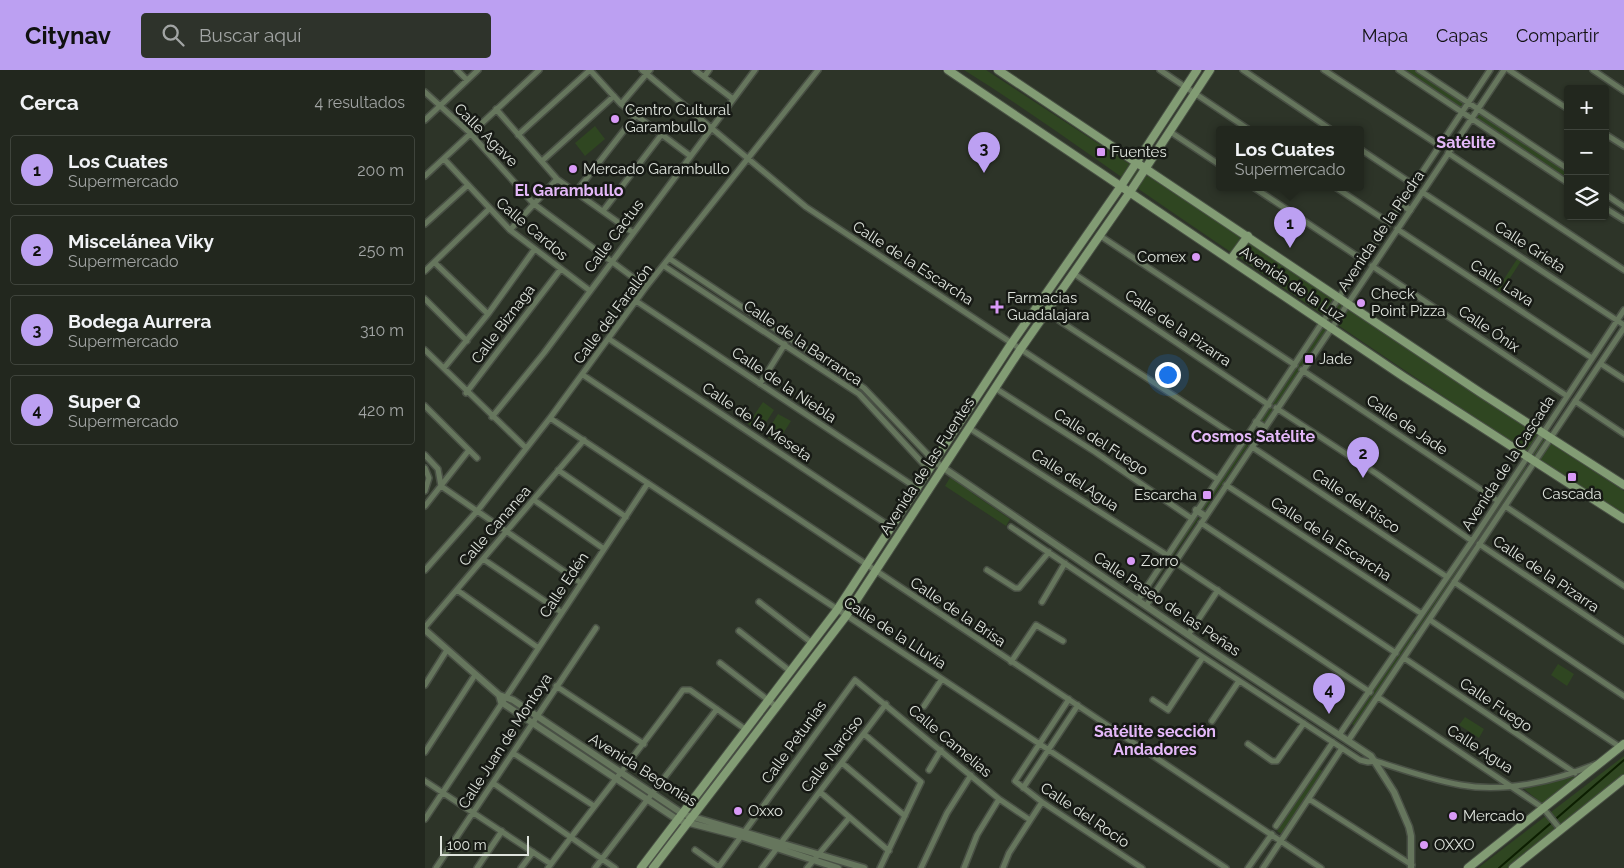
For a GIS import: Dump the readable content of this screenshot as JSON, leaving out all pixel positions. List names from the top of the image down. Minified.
{"streets":{"main road":["Avenida de la Luz","Avenida de las Fuentes"],"street":["Calle Agave","Calle Cardos","Avenida de la Piedra","Calle Cactus","Calle Grieta","Calle de la Escarcha","Calle Lava","Calle del Farallón","Calle Biznaga","Calle de la Pizarra","Calle Ónix","Calle de la Barranca","Calle de la Niebla","Calle de la Meseta","Calle de Jade","Calle del Fuego","Avenida de la Cascada","Calle del Agua","Calle del Risco","Calle Cananea","Calle Edén","Calle Paseo de las Peñas","Calle de la Brisa","Calle de la Lluvia","Calle Fuego","Calle Juan de Montoya","Calle Camelias","Calle Petunias","Calle Agua","Calle Narciso","Avenida Begonias","Calle del Rocío"]},"crossings":[["Calle Agave","Calle Cactus"],["Calle Agave","Calle del Farallón"],["Calle Cardos","Calle Cactus"],["Calle Cardos","Calle Biznaga"],["Avenida de la Piedra","Calle Grieta"],["Avenida de la Piedra","Calle de la Escarcha"],["Avenida de la Piedra","Calle Lava"],["Avenida de la Piedra","Avenida de la Luz"],["Avenida de la Piedra","Calle de la Pizarra"],["Avenida de la Piedra","Calle Ónix"],["Avenida de la Piedra","Calle de Jade"],["Avenida de la Piedra","Calle del Fuego"],["Avenida de la Piedra","Calle del Agua"],["Avenida de la Piedra","Calle del Risco"],["Avenida de la Piedra","Calle Paseo de las Peñas"],["Calle Cactus","Calle de la Escarcha"],["Calle Grieta","Avenida de la Cascada"],["Calle de la Escarcha","Calle del Farallón"],["Calle de la Escarcha","Avenida de la Cascada"],["Calle de la Escarcha","Avenida de las Fuentes"],["Calle Lava","Avenida de la Cascada"],["Avenida de la Luz","Avenida de la Cascada"],["Avenida de la Luz","Avenida de las Fuentes"],["Calle del Farallón","Calle de la Barranca"],["Calle del Farallón","Calle de la Niebla"],["Calle del Farallón","Calle de la Meseta"],["Calle del Farallón","Calle de la Brisa"],["Calle del Farallón","Calle de la Lluvia"],["Calle de la Pizarra","Avenida de la Cascada"],["Calle de la Pizarra","Avenida de las Fuentes"],["Calle Ónix","Avenida de la Cascada"],["Calle de la Barranca","Avenida de las Fuentes"],["Calle de la Barranca","Calle Paseo de las Peñas"],["Calle de la Niebla","Avenida de las Fuentes"],["Calle de la Meseta","Avenida de las Fuentes"],["Calle de Jade","Avenida de la Cascada"],["Calle del Fuego","Avenida de las Fuentes"],["Avenida de la Cascada","Calle del Risco"],["Avenida de la Cascada","Calle Paseo de las Peñas"],["Avenida de la Cascada","Calle Fuego"],["Avenida de la Cascada","Calle Agua"],["Avenida de las Fuentes","Calle del Agua"],["Avenida de las Fuentes","Calle Paseo de las Peñas"],["Avenida de las Fuentes","Calle de la Brisa"],["Avenida de las Fuentes","Calle de la Lluvia"],["Avenida de las Fuentes","Avenida Begonias"],["Calle Cananea","Calle de la Lluvia"],["Calle Cananea","Avenida Begonias"],["Calle Edén","Calle de la Lluvia"],["Calle Edén","Avenida Begonias"],["Calle de la Lluvia","Calle del Rocío"],["Calle Juan de Montoya","Avenida Begonias"],["Calle Camelias","Calle Petunias"],["Calle Camelias","Calle Narciso"],["Calle Petunias","Avenida Begonias"],["Calle Narciso","Avenida Begonias"]],"districts":["Satélite","El Garambullo","Cosmos Satélite","Satélite sección Andadores"],"places":{"other":["Centro Cultural Garambullo","Mercado Garambullo","Comex","Check Point Pizza","Zorro","Oxxo","Mercado","OXXO"],"transit":["Fuentes","Jade","Cascada","Escarcha"],"health":["Farmacias Guadalajara"]},"scale_bar":"100 m","page":{"header":"Citynav","search":"Buscar aquí","nav":["Mapa","Capas","Compartir"],"heading":["Cerca","4 resultados"],"map_buttons":["+","−"],"popup":["Los Cuates","Supermercado"],"pins":["3","1","2","4"],"list":[{"mark":"1","name":"Los Cuates","note":"Supermercado","value":"200 m"},{"mark":"2","name":"Miscelánea Viky","note":"Supermercado","value":"250 m"},{"mark":"3","name":"Bodega Aurrera","note":"Supermercado","value":"310 m"},{"mark":"4","name":"Super Q","note":"Supermercado","value":"420 m"}],"scale":"100 m"}}
